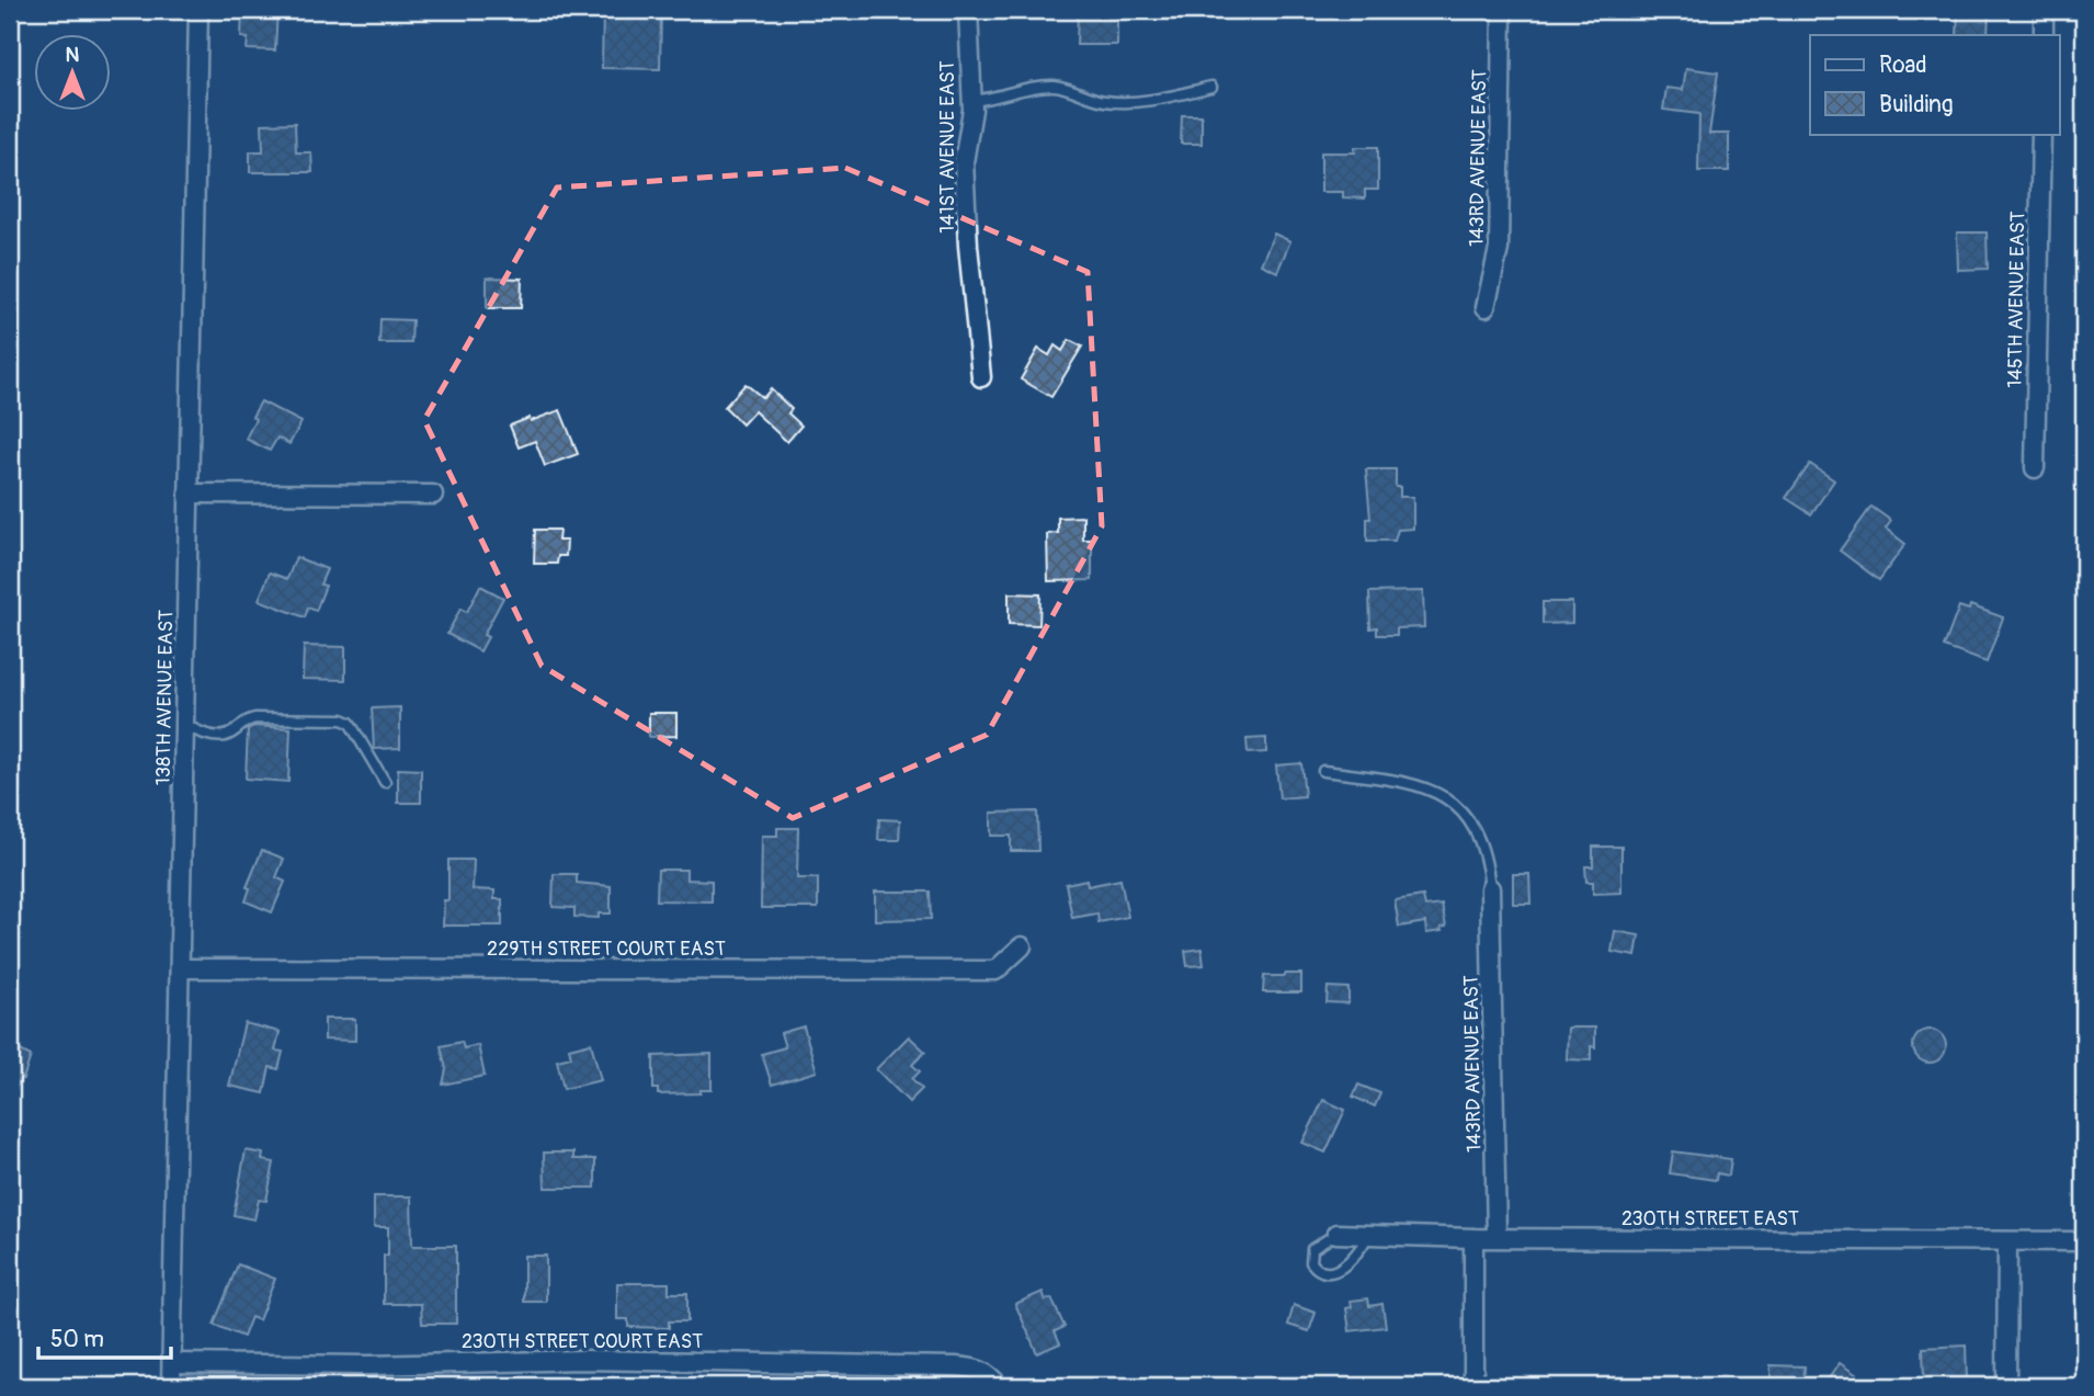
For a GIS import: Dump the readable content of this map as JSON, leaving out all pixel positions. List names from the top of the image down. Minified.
{"streets":{"street":["141ST AVENUE EAST","143RD AVENUE EAST","145TH AVENUE EAST","138TH AVENUE EAST","229TH STREET COURT EAST","230TH STREET EAST","230TH STREET COURT EAST"]},"crossings":[["143RD AVENUE EAST","230TH STREET EAST"],["138TH AVENUE EAST","229TH STREET COURT EAST"],["138TH AVENUE EAST","230TH STREET COURT EAST"]],"legend":["Road","Building"],"scale_bar":"50 m","north":"top"}
